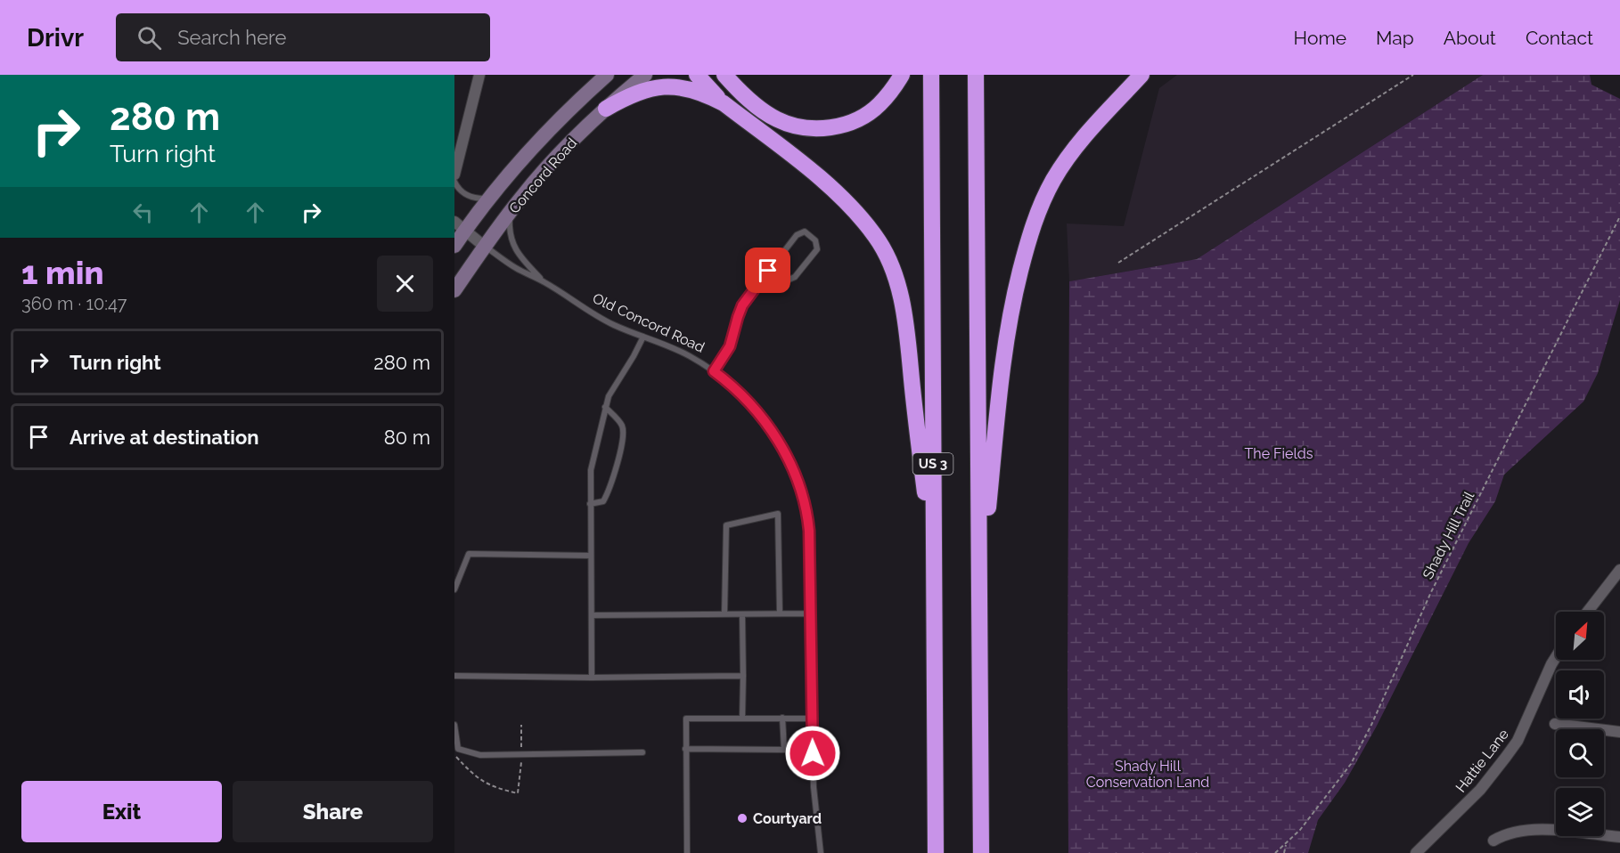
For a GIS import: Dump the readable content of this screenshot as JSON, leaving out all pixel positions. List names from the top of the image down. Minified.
{"streets":{"highway":["US 3"],"main road":["Concord Road"],"street":["Old Concord Road","Hattie Lane"],"path":["Shady Hill Trail"]},"crossings":[["Concord Road","Old Concord Road"]],"parks":["The Fields","Shady Hill Conservation Land"],"places":["Courtyard"],"north":"top right","page":{"header":"Drivr","search":"Search here","nav":["Home","Map","About","Contact"],"turn":["280 m","Turn right"],"heading":["1 min","360 m · 10:47"],"list":[{"name":"Turn right","value":"280 m"},{"name":"Arrive at destination","value":"80 m"}],"buttons":["Exit","Share"]}}
